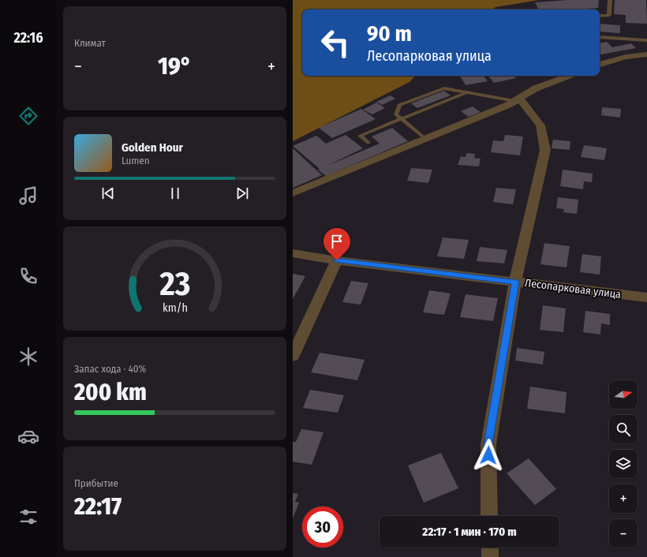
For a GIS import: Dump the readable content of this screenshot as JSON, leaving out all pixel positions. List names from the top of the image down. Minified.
{"streets":{"street":["Лесопарковая улица"]},"north":"right","page":{"tabs":"22:16","tile":["Климат",["Запас хода · 40%","200 km"],["Прибытие","22:17"]],"turn":["90 m","Лесопарковая улица"],"heat":["−","19°","+"],"song":["Golden Hour","Lumen"],"map_buttons":["+","−"],"limit":"30","trip":"22:17 · 1 мин · 170 m","gauge":["23","km/h"]}}
